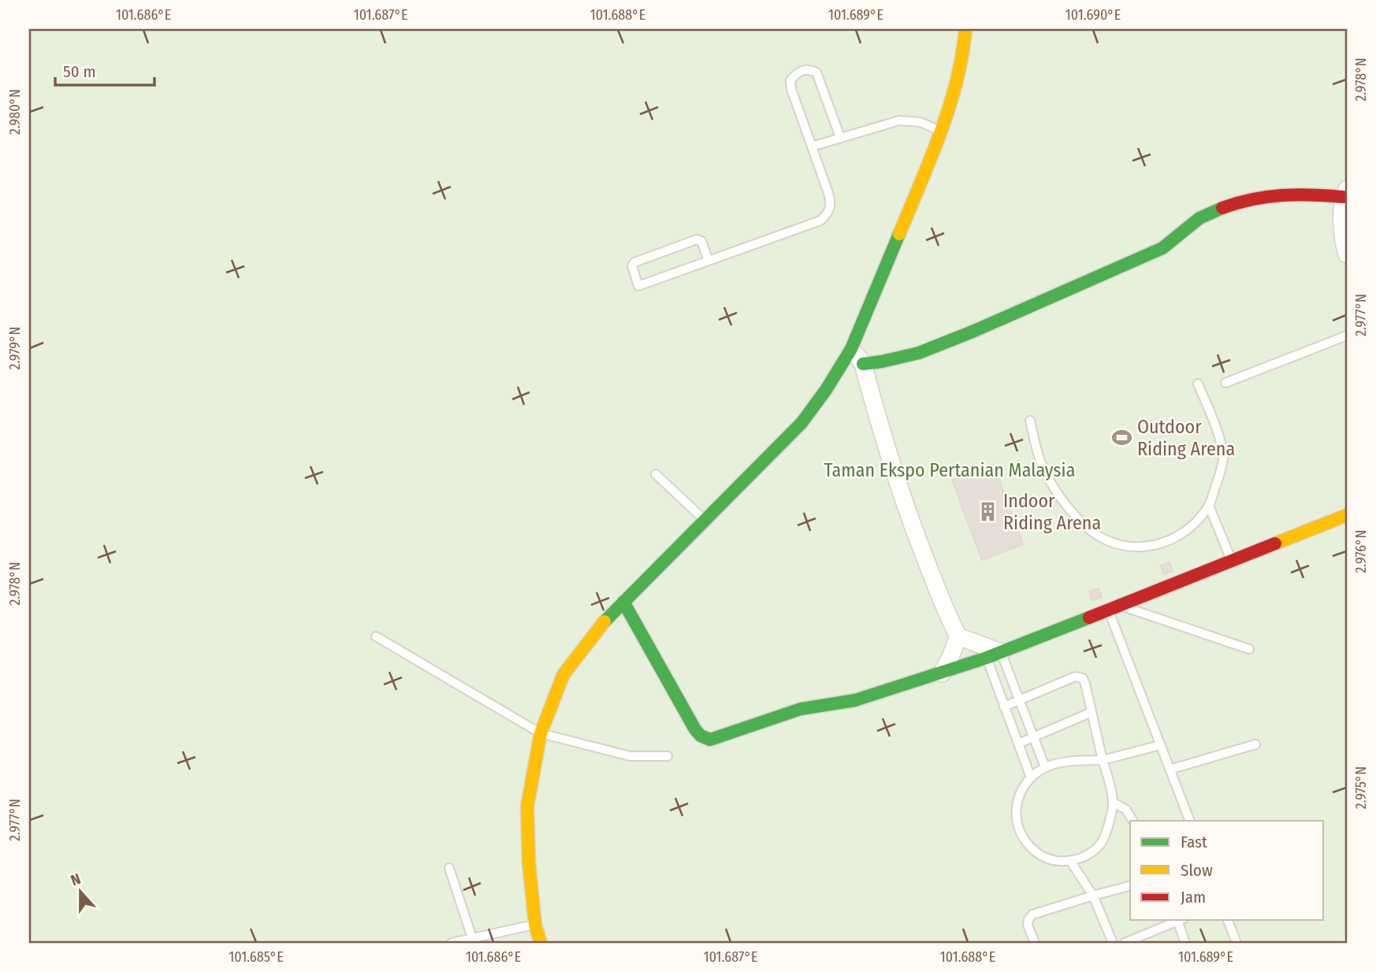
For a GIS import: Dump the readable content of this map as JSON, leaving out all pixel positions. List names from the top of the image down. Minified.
{"parks":["Taman Ekspo Pertanian Malaysia"],"places":{"sports":["Outdoor Riding Arena"],"building":["Indoor Riding Arena"]},"legend":["Fast","Slow","Jam"],"scale_bar":"50 m","north":"top","coordinates":["101.686°E","101.687°E","101.688°E","101.689°E","101.690°E","2.978°N","2.980°N","2.977°N","2.979°N","2.976°N","2.975°N","101.685°E"]}
